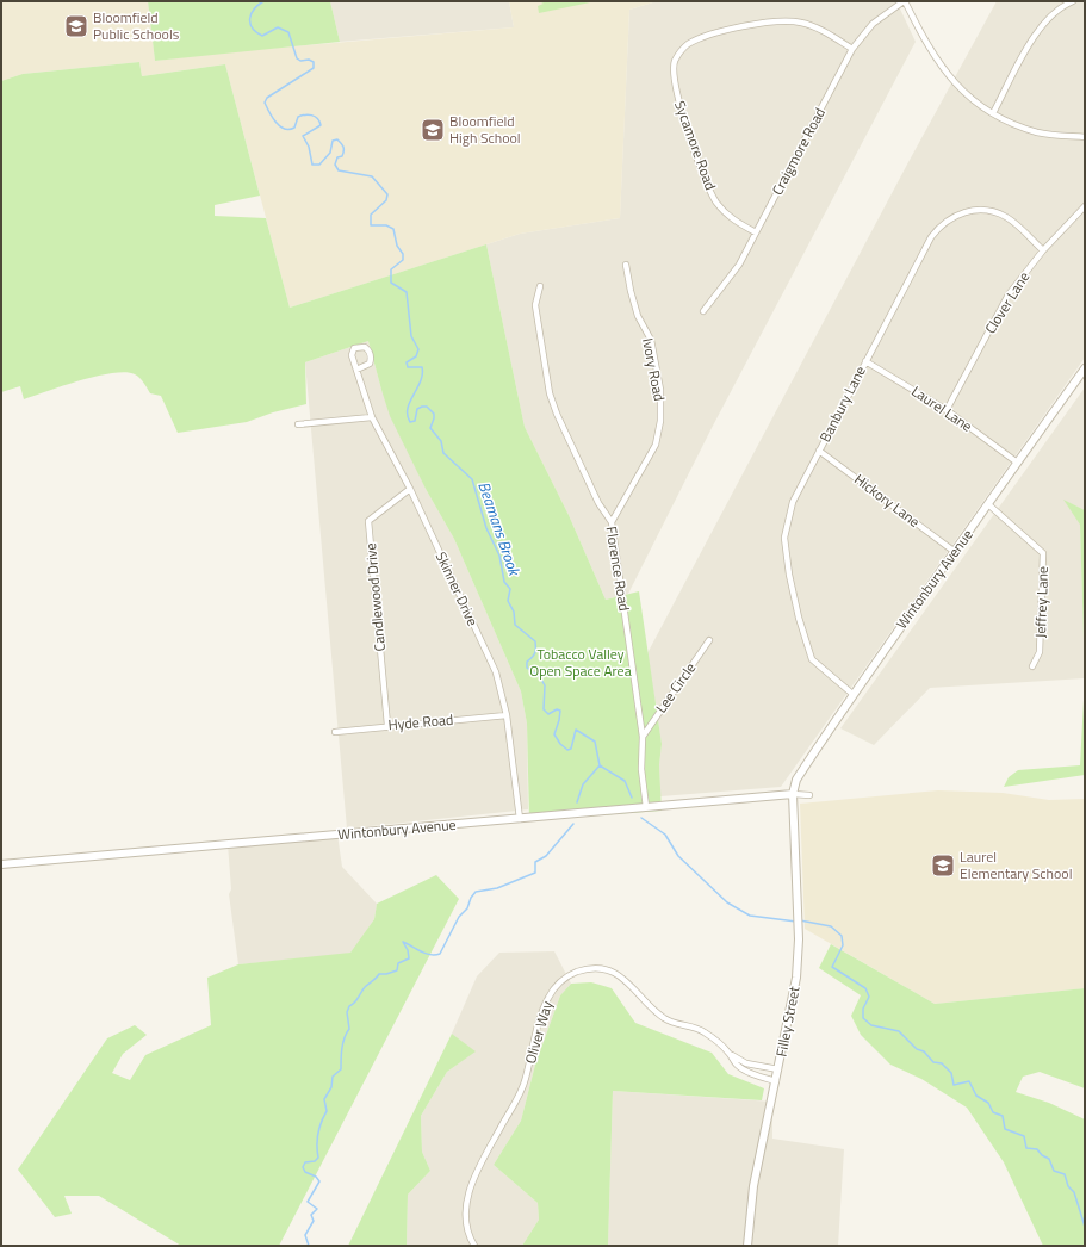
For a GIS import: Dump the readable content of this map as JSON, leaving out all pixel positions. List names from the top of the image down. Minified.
{"streets":{"street":["Sycamore Road","Craigmore Road","Clover Lane","Ivory Road","Banbury Lane","Laurel Lane","Hickory Lane","Florence Road","Wintonbury Avenue","Skinner Drive","Candlewood Drive","Jeffrey Lane","Lee Circle","Hyde Road","Filley Street","Oliver Way"]},"crossings":[["Sycamore Road","Craigmore Road"],["Clover Lane","Banbury Lane"],["Clover Lane","Laurel Lane"],["Ivory Road","Florence Road"],["Banbury Lane","Laurel Lane"],["Banbury Lane","Hickory Lane"],["Banbury Lane","Wintonbury Avenue"],["Laurel Lane","Wintonbury Avenue"],["Hickory Lane","Wintonbury Avenue"],["Florence Road","Wintonbury Avenue"],["Florence Road","Lee Circle"],["Wintonbury Avenue","Skinner Drive"],["Wintonbury Avenue","Jeffrey Lane"],["Wintonbury Avenue","Filley Street"],["Skinner Drive","Candlewood Drive"],["Skinner Drive","Hyde Road"],["Candlewood Drive","Hyde Road"],["Filley Street","Oliver Way"]],"water":["Beamans Brook"],"parks":["Tobacco Valley Open Space Area"],"places":{"school or university":["Bloomfield Public Schools","Bloomfield High School","Laurel Elementary School"]}}
